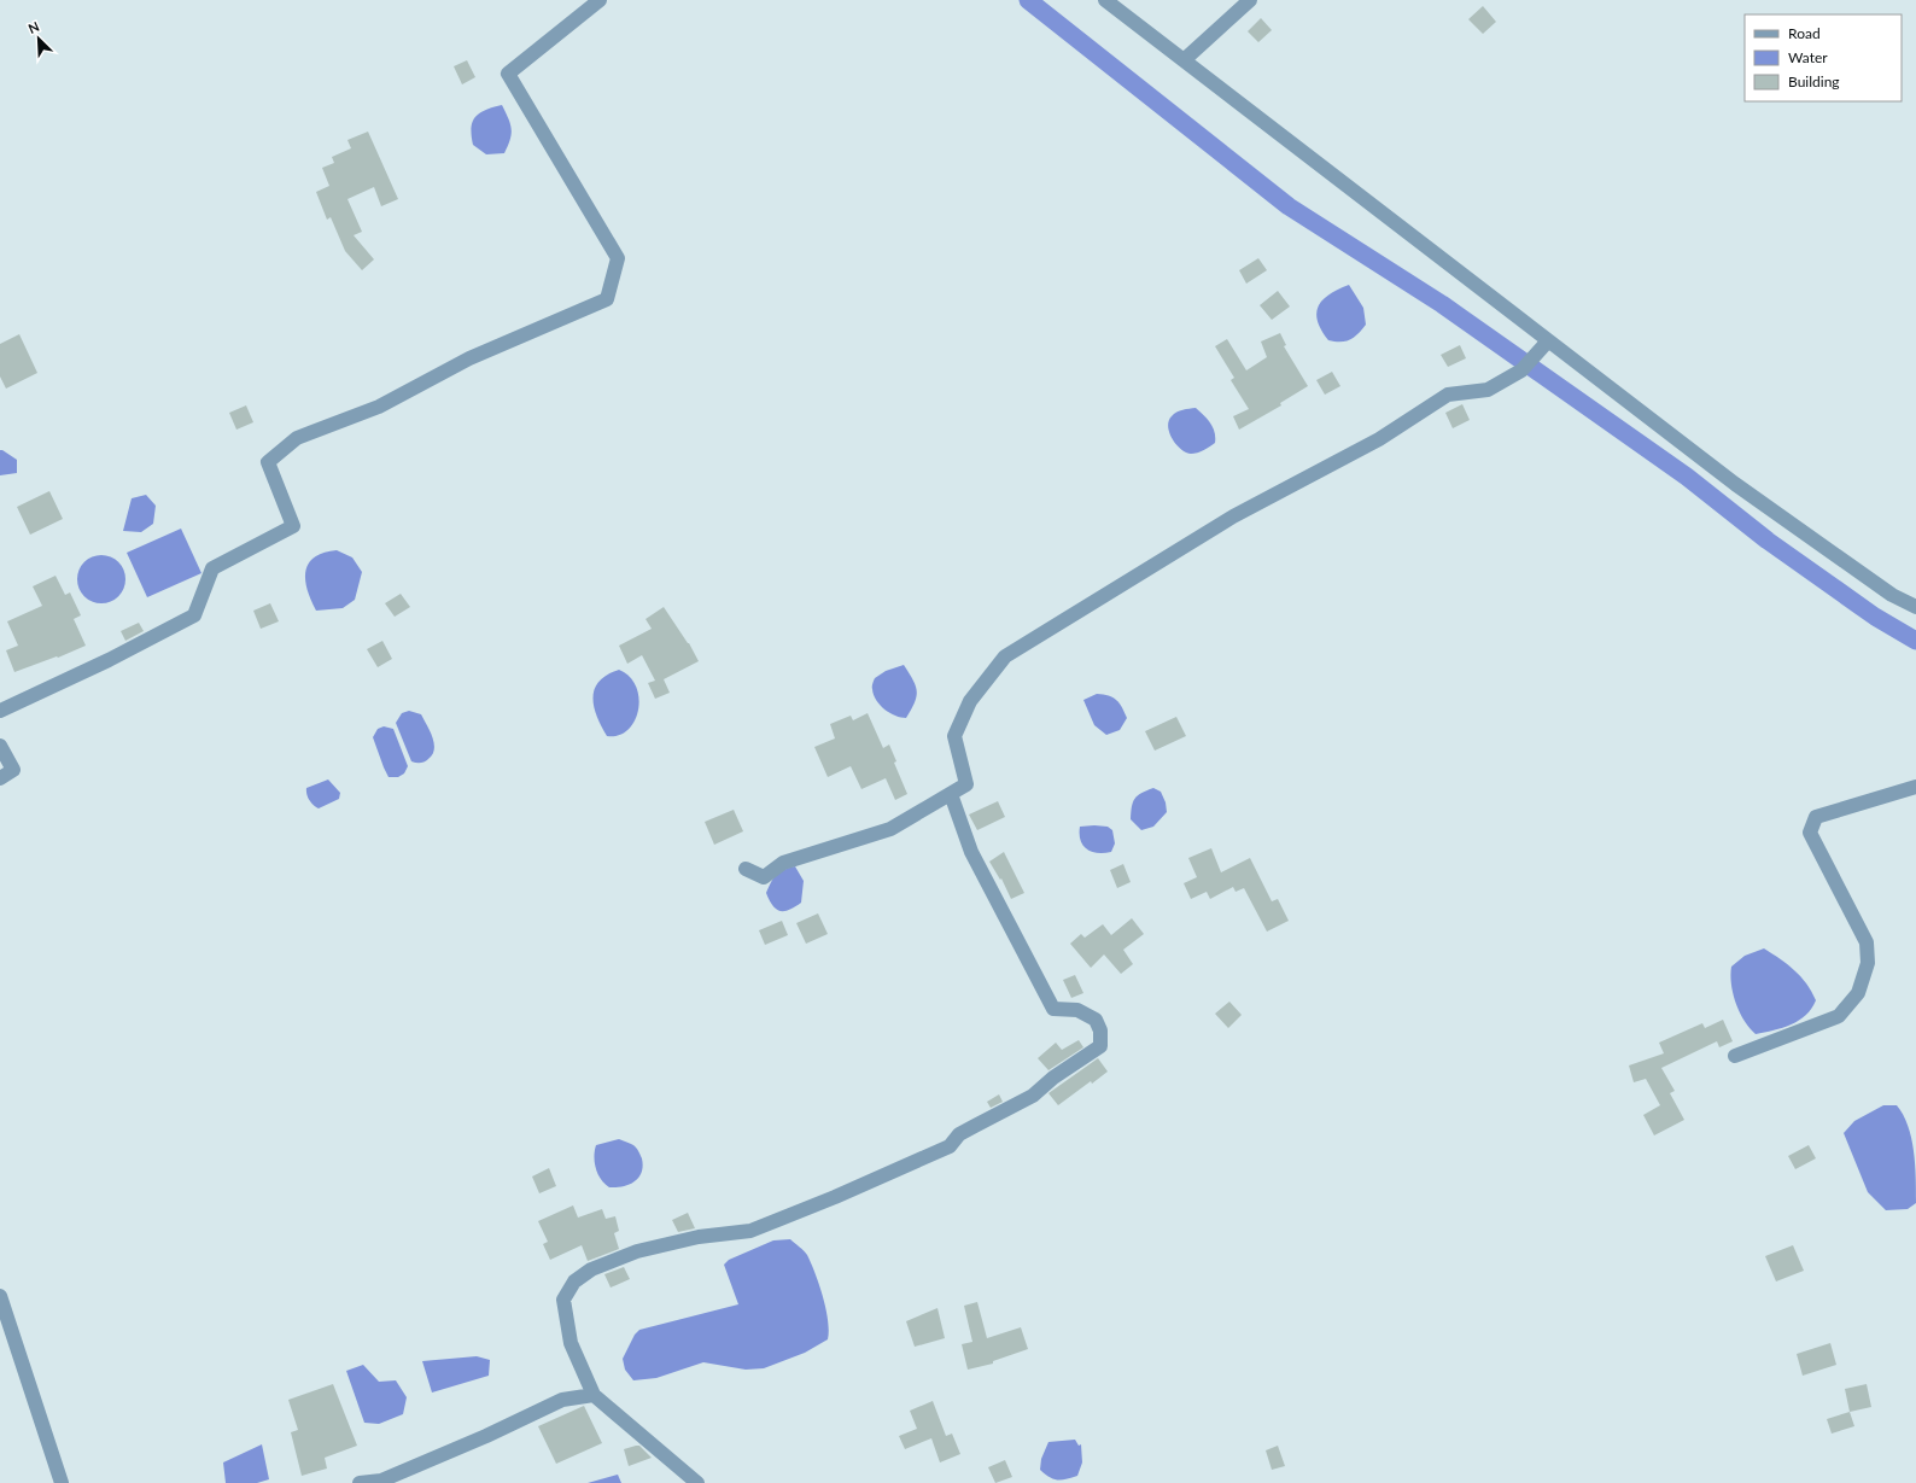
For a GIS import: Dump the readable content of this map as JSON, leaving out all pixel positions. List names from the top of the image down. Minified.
{"legend":["Road","Water","Building"],"north":"top left"}
